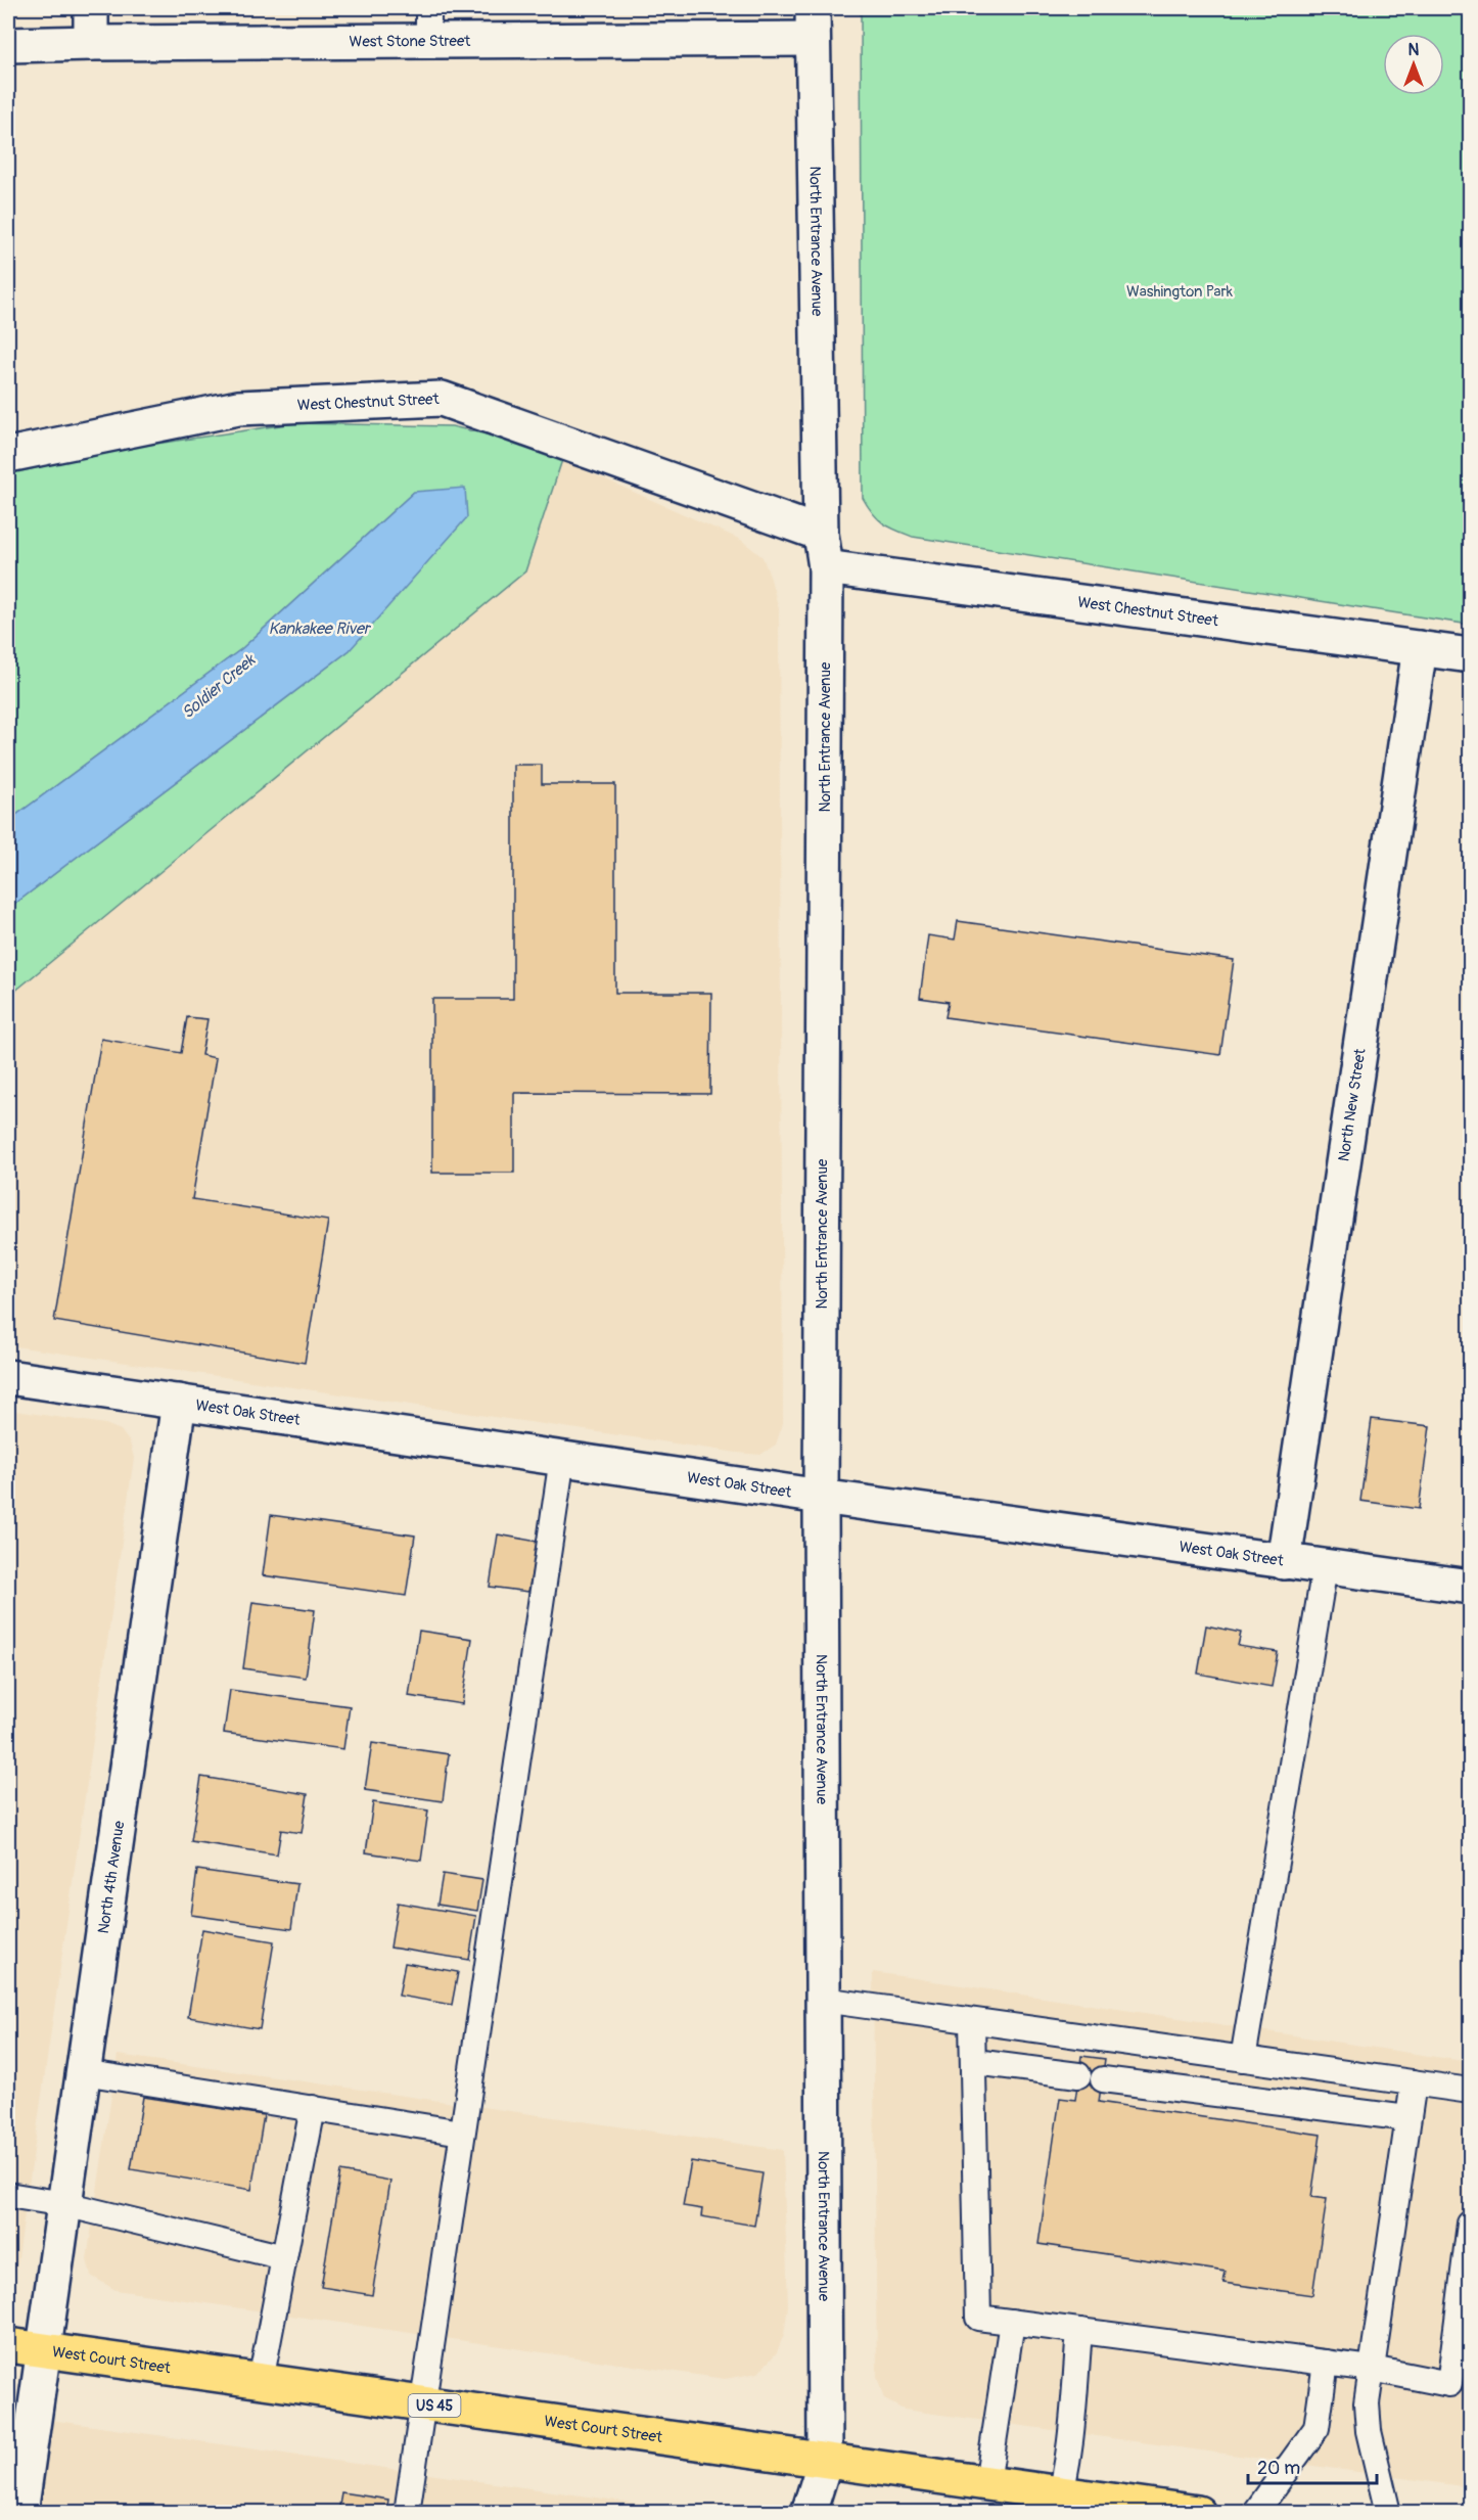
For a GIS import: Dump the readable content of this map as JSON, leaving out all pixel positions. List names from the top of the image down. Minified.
{"streets":{"main road":["West Court Street","US 45"],"street":["West Stone Street","North Entrance Avenue","West Chestnut Street","North New Street","West Oak Street","North 4th Avenue"]},"crossings":[["West Stone Street","North Entrance Avenue"],["North Entrance Avenue","West Chestnut Street"],["North Entrance Avenue","West Oak Street"],["North Entrance Avenue","West Court Street"],["West Chestnut Street","North New Street"],["North New Street","West Oak Street"],["West Oak Street","North 4th Avenue"],["North 4th Avenue","West Court Street"]],"water":["Kankakee River","Soldier Creek"],"parks":["Washington Park"],"scale_bar":"20 m","north":"top"}
